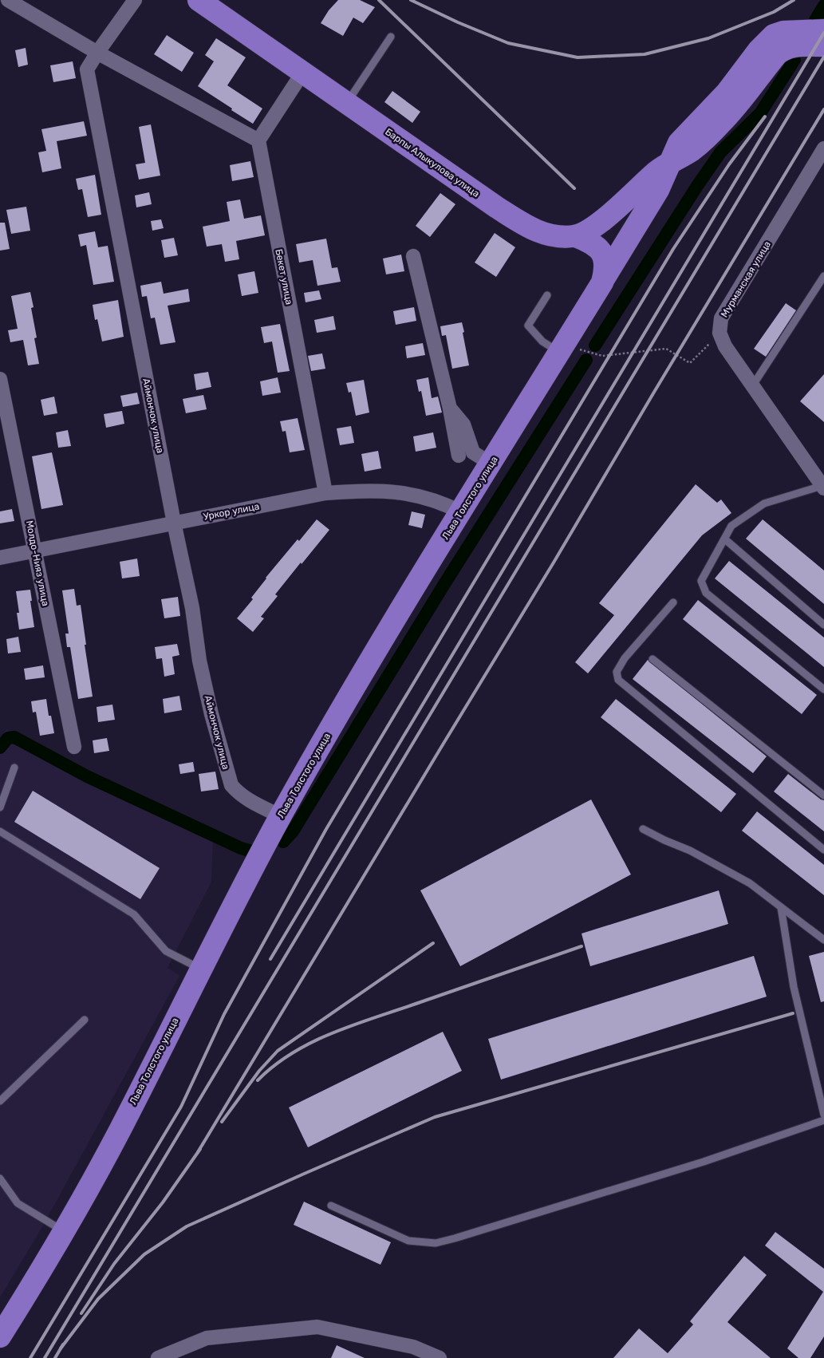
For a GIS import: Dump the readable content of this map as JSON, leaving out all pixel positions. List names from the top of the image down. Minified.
{"streets":{"main road":["Барпы Алыкулова улица","Льва Толстого улица"],"street":["Бекет улица","Мурманская улица","Аймончок улица","Уркор улица","Молдо-Нияз улица"]},"crossings":[["Барпы Алыкулова улица","Льва Толстого улица"],["Бекет улица","Уркор улица"],["Аймончок улица","Льва Толстого улица"],["Аймончок улица","Уркор улица"],["Льва Толстого улица","Уркор улица"],["Уркор улица","Молдо-Нияз улица"]]}
